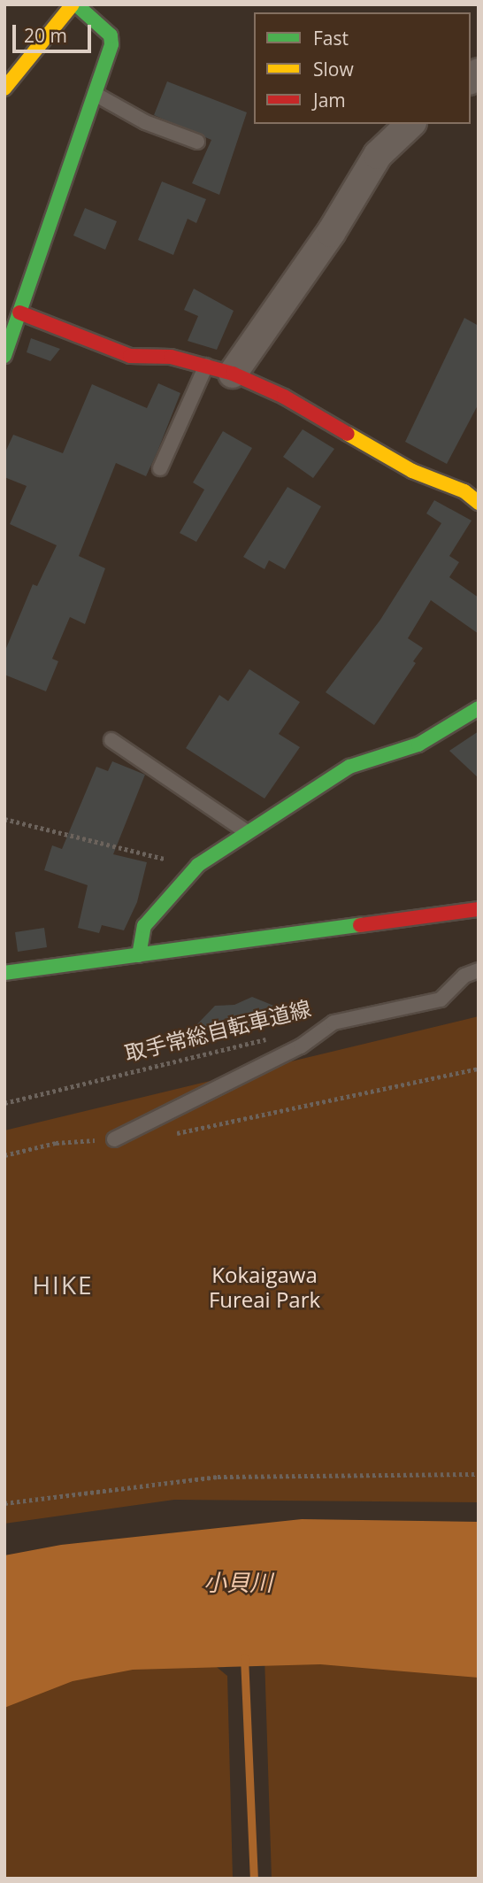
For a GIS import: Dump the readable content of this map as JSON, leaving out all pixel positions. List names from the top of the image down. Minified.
{"streets":{"lane":["取手常総自転車道線"]},"districts":["HIKE"],"water":["小貝川"],"parks":["Kokaigawa Fureai Park"],"legend":["Fast","Slow","Jam"],"scale_bar":"20 m"}
